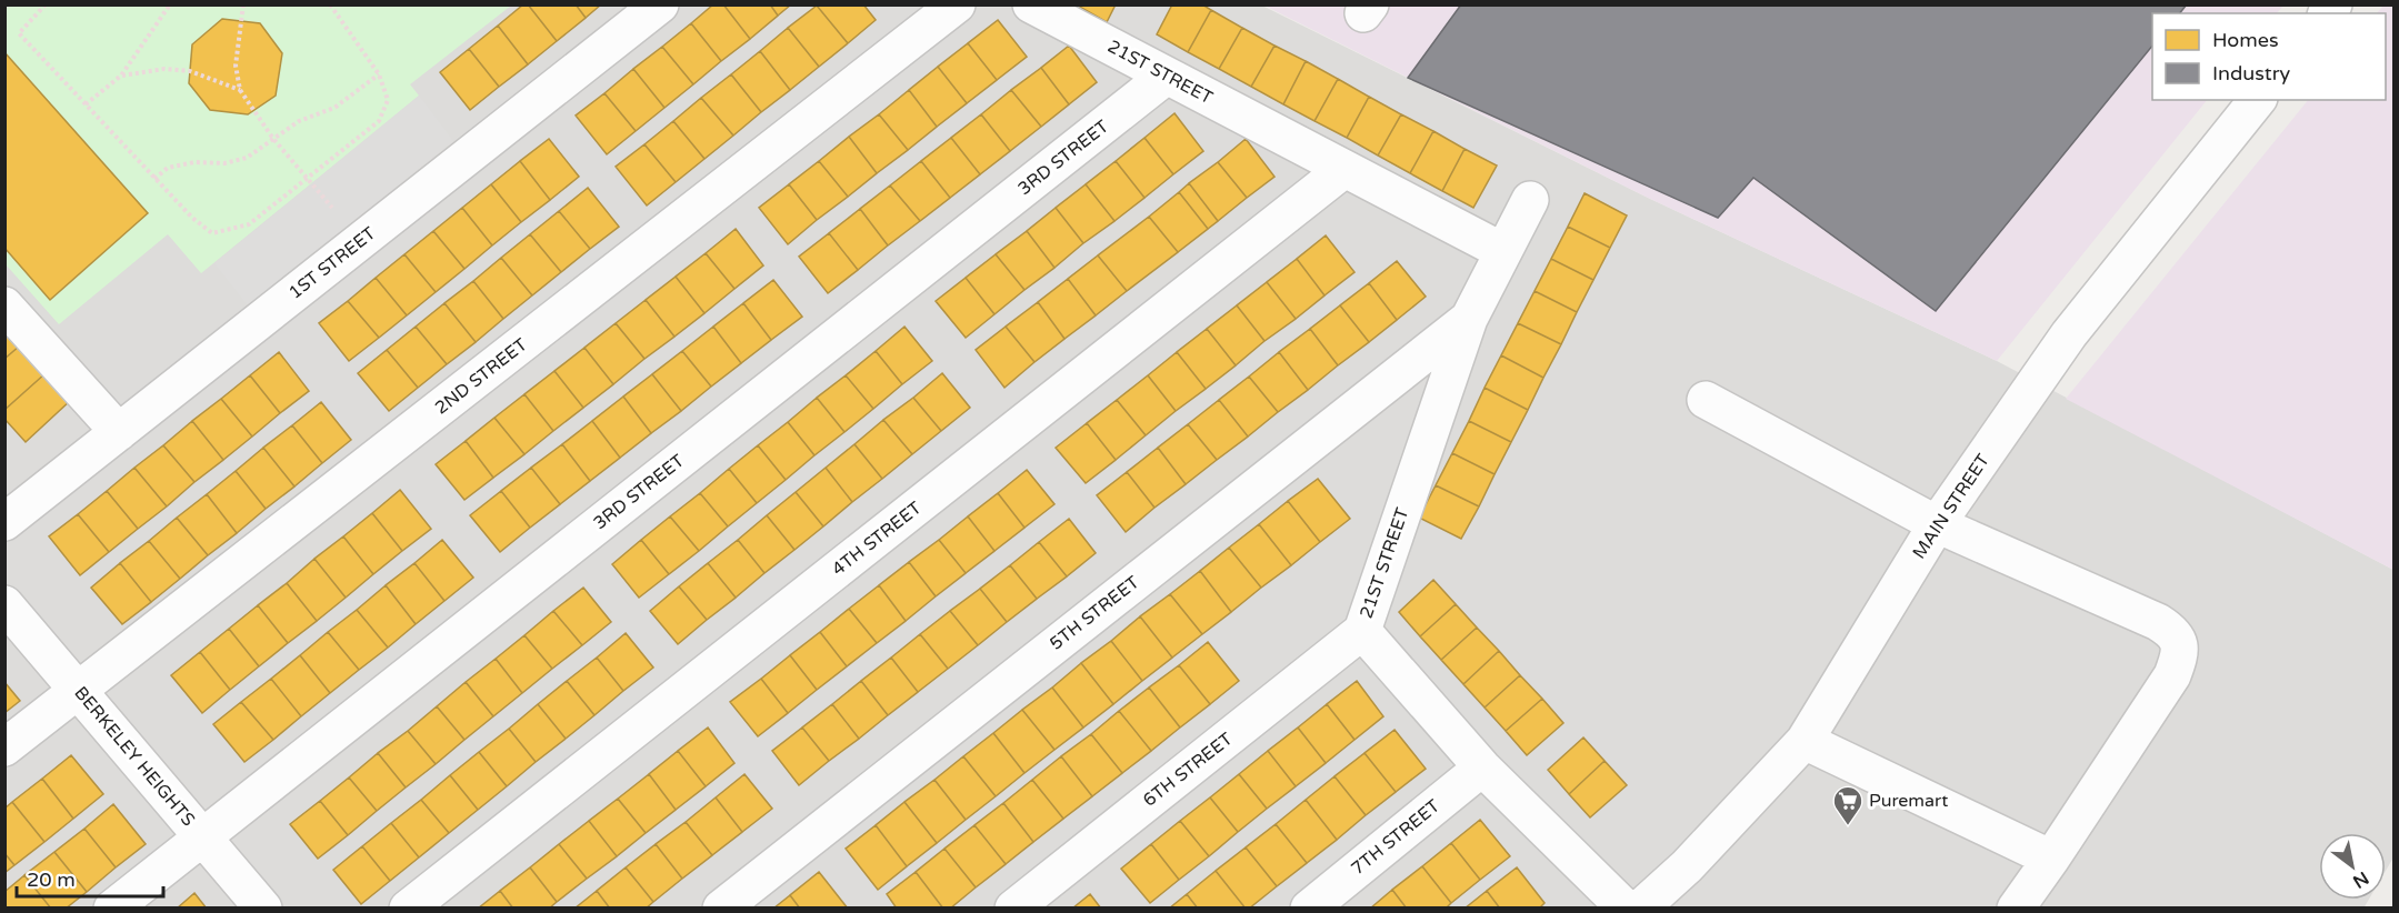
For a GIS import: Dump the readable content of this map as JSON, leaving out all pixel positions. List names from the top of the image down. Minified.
{"streets":{"street":["21ST STREET","3RD STREET","1ST STREET","2ND STREET","MAIN STREET","4TH STREET","5TH STREET","BERKELEY HEIGHTS","6TH STREET","7TH STREET"]},"crossings":[["21ST STREET","3RD STREET"],["21ST STREET","4TH STREET"],["21ST STREET","5TH STREET"],["21ST STREET","6TH STREET"],["21ST STREET","7TH STREET"],["3RD STREET","BERKELEY HEIGHTS"],["2ND STREET","BERKELEY HEIGHTS"]],"places":{"supermarket":["Puremart"]},"legend":["Homes","Industry"],"scale_bar":"20 m","north":"bottom right"}
